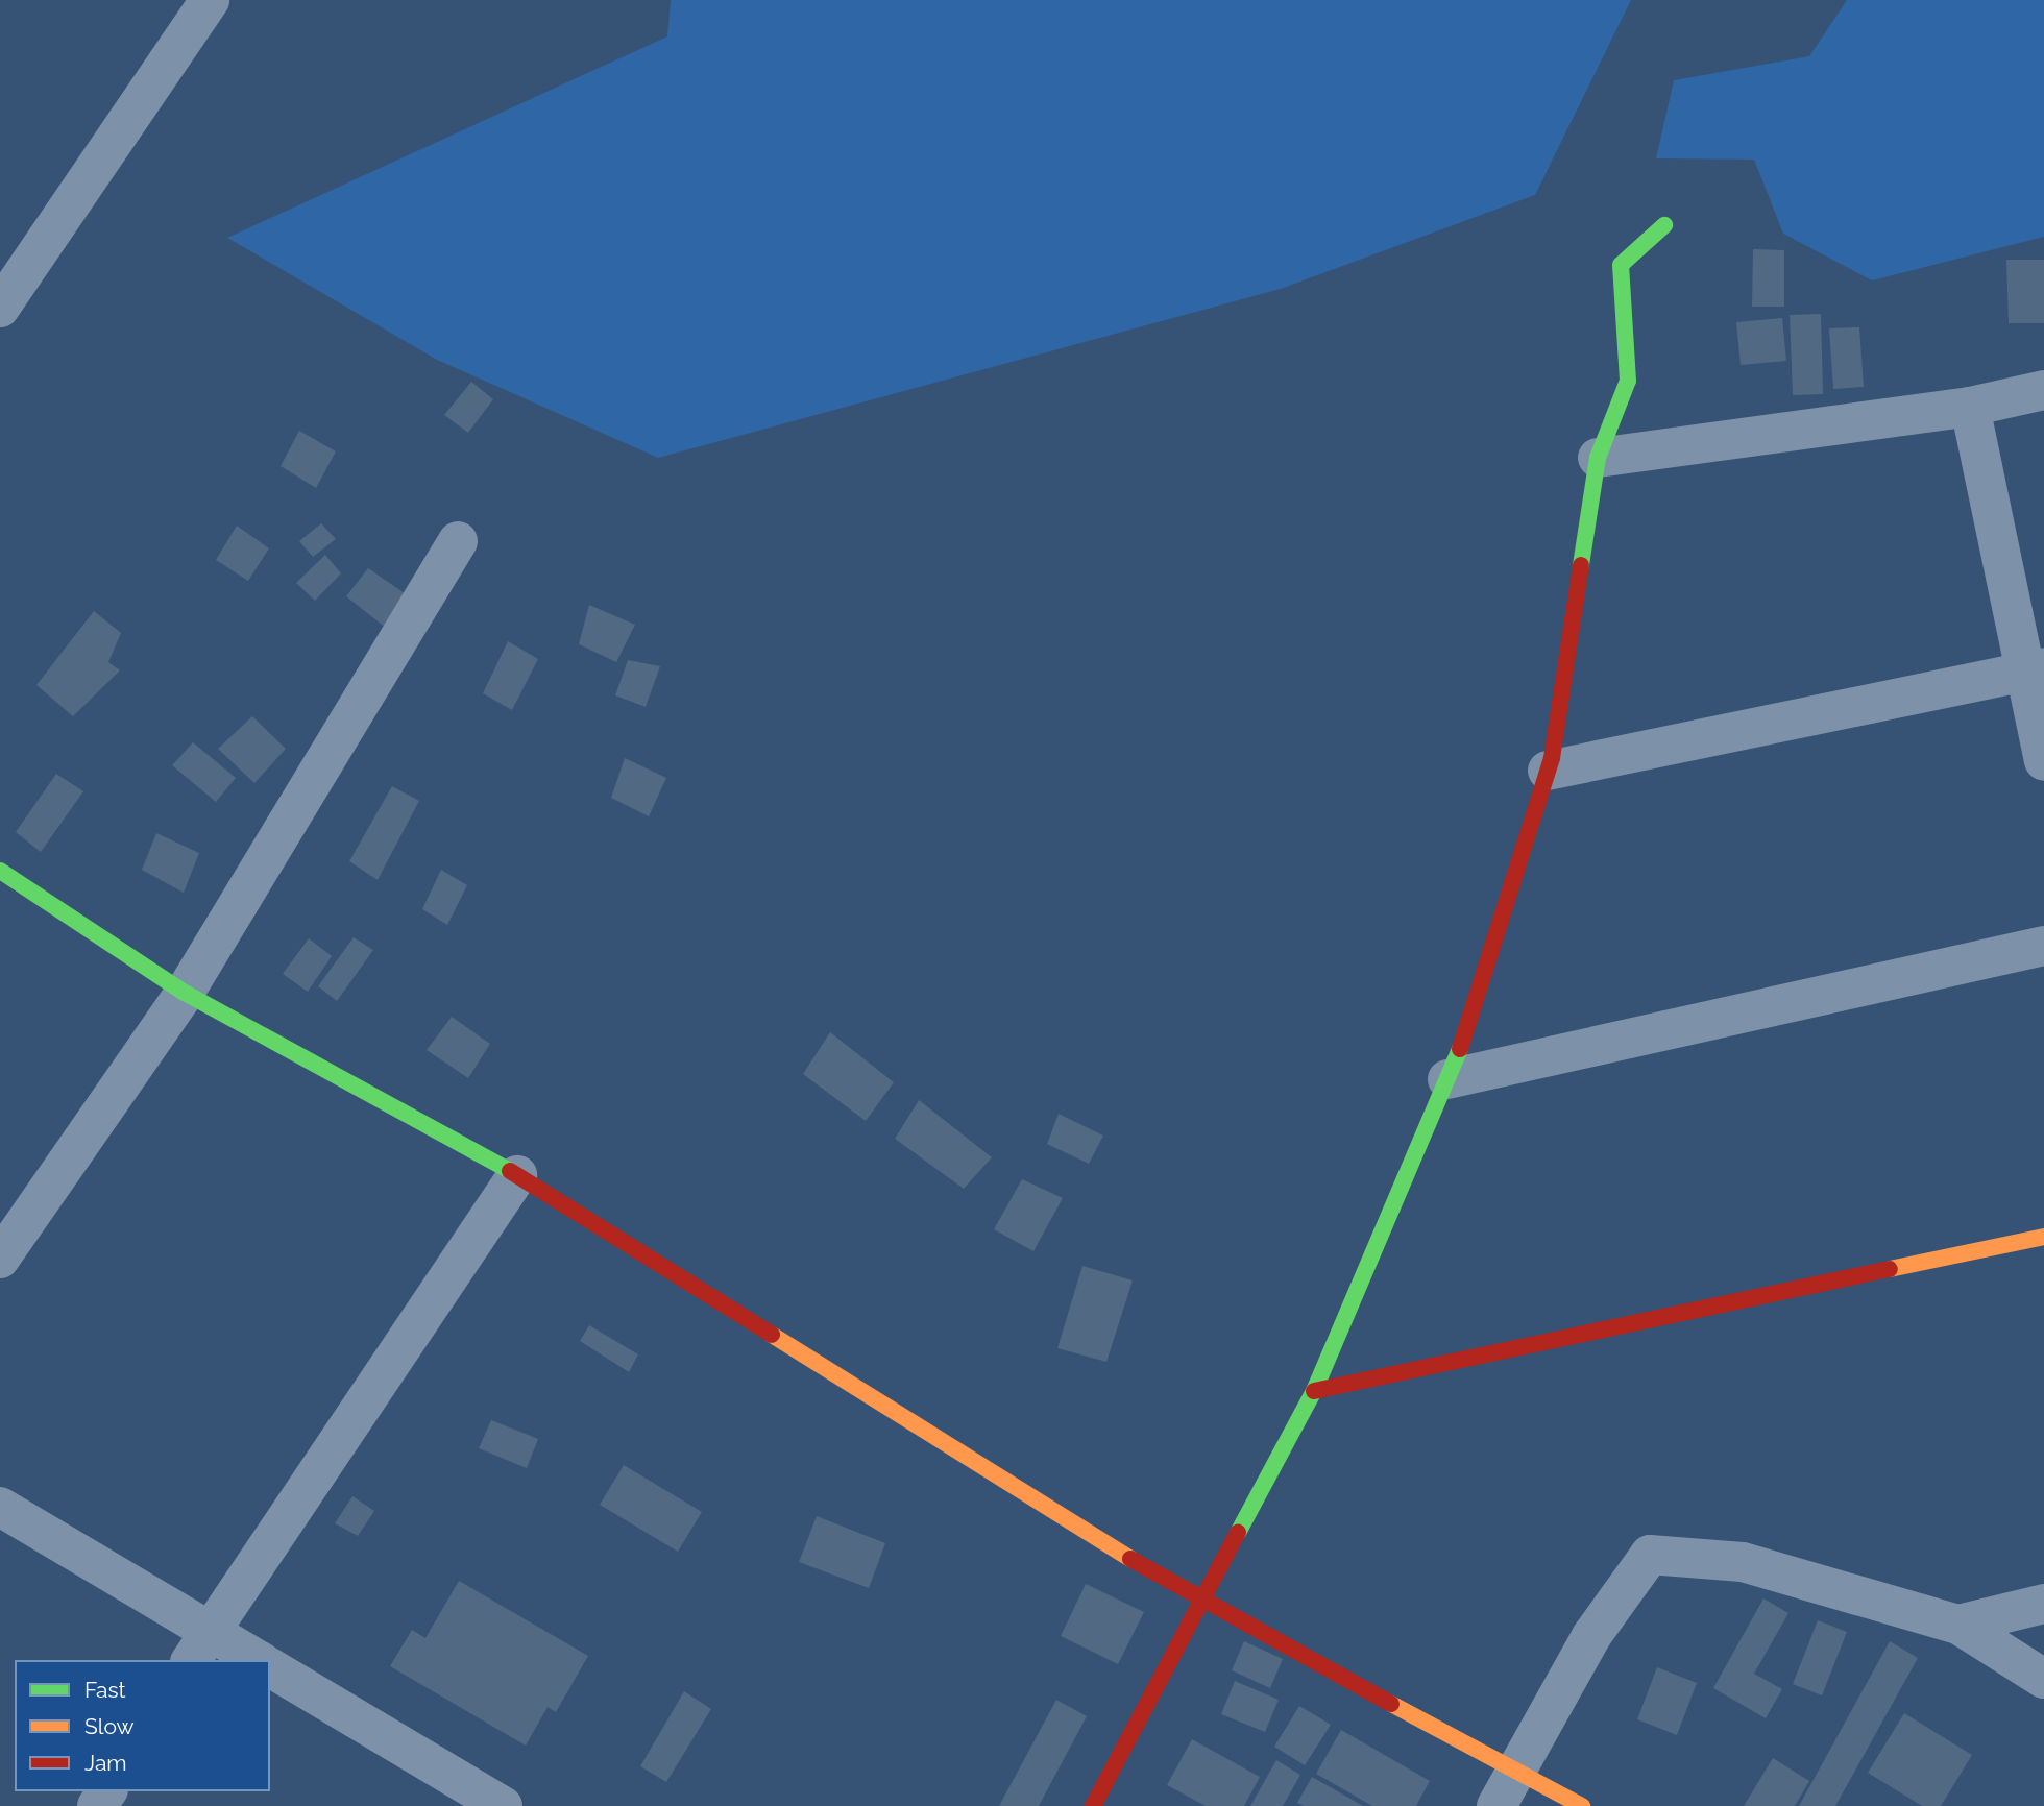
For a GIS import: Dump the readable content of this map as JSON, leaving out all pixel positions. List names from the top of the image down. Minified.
{"legend":["Fast","Slow","Jam"]}
